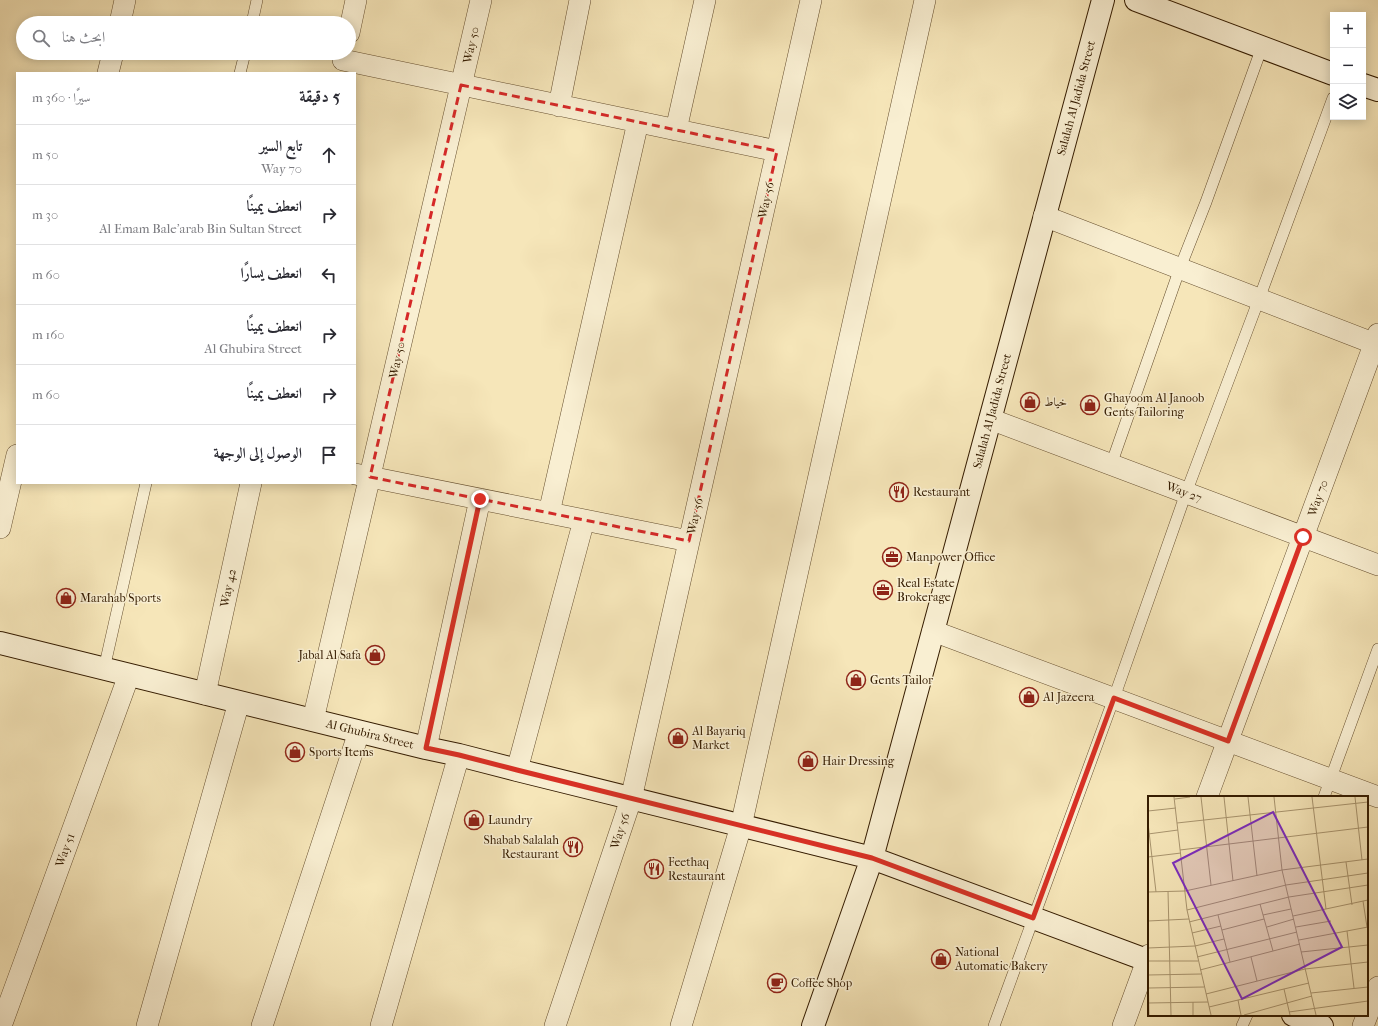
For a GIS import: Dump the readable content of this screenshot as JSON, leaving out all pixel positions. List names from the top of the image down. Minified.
{"streets":{"street":["Way 50","Salalah Al Jadida Street","Way 56","Way 27","Way 70","Way 42","Al Ghubira Street","Way 51"]},"crossings":[["Way 50","Al Ghubira Street"],["Salalah Al Jadida Street","Way 27"],["Salalah Al Jadida Street","Al Ghubira Street"],["Way 56","Al Ghubira Street"],["Way 27","Way 70"],["Way 42","Al Ghubira Street"],["Al Ghubira Street","Way 51"]],"places":{"shop":["خياط","Ghayoom Al Janoob Gents Tailoring","Marahab Sports","Jabal Al Safa","Gents Tailor","Al Jazeera","Al Bayariq Market","Sports Items","Hair Dressing","Laundry","National Automatic Bakery"],"restaurant":["Restaurant","Shabab Salalah Restaurant","Feethaq Restaurant"],"office":["Manpower Office","Real Estate Brokerage"],"cafe":["Coffee Shop"]},"page":{"map_buttons":["+","−"],"search":"ابحث هنا","heading":["5 دقيقة","سيرًا · 360 m"],"list":[["تابع السير","Way 70","50 m"],["انعطف يمينًا","Al Emam Bale'arab Bin Sultan Street","30 m"],["انعطف يسارًا","60 m"],["انعطف يمينًا","Al Ghubira Street","160 m"],["انعطف يمينًا","60 m"],"الوصول إلى الوجهة"]}}
